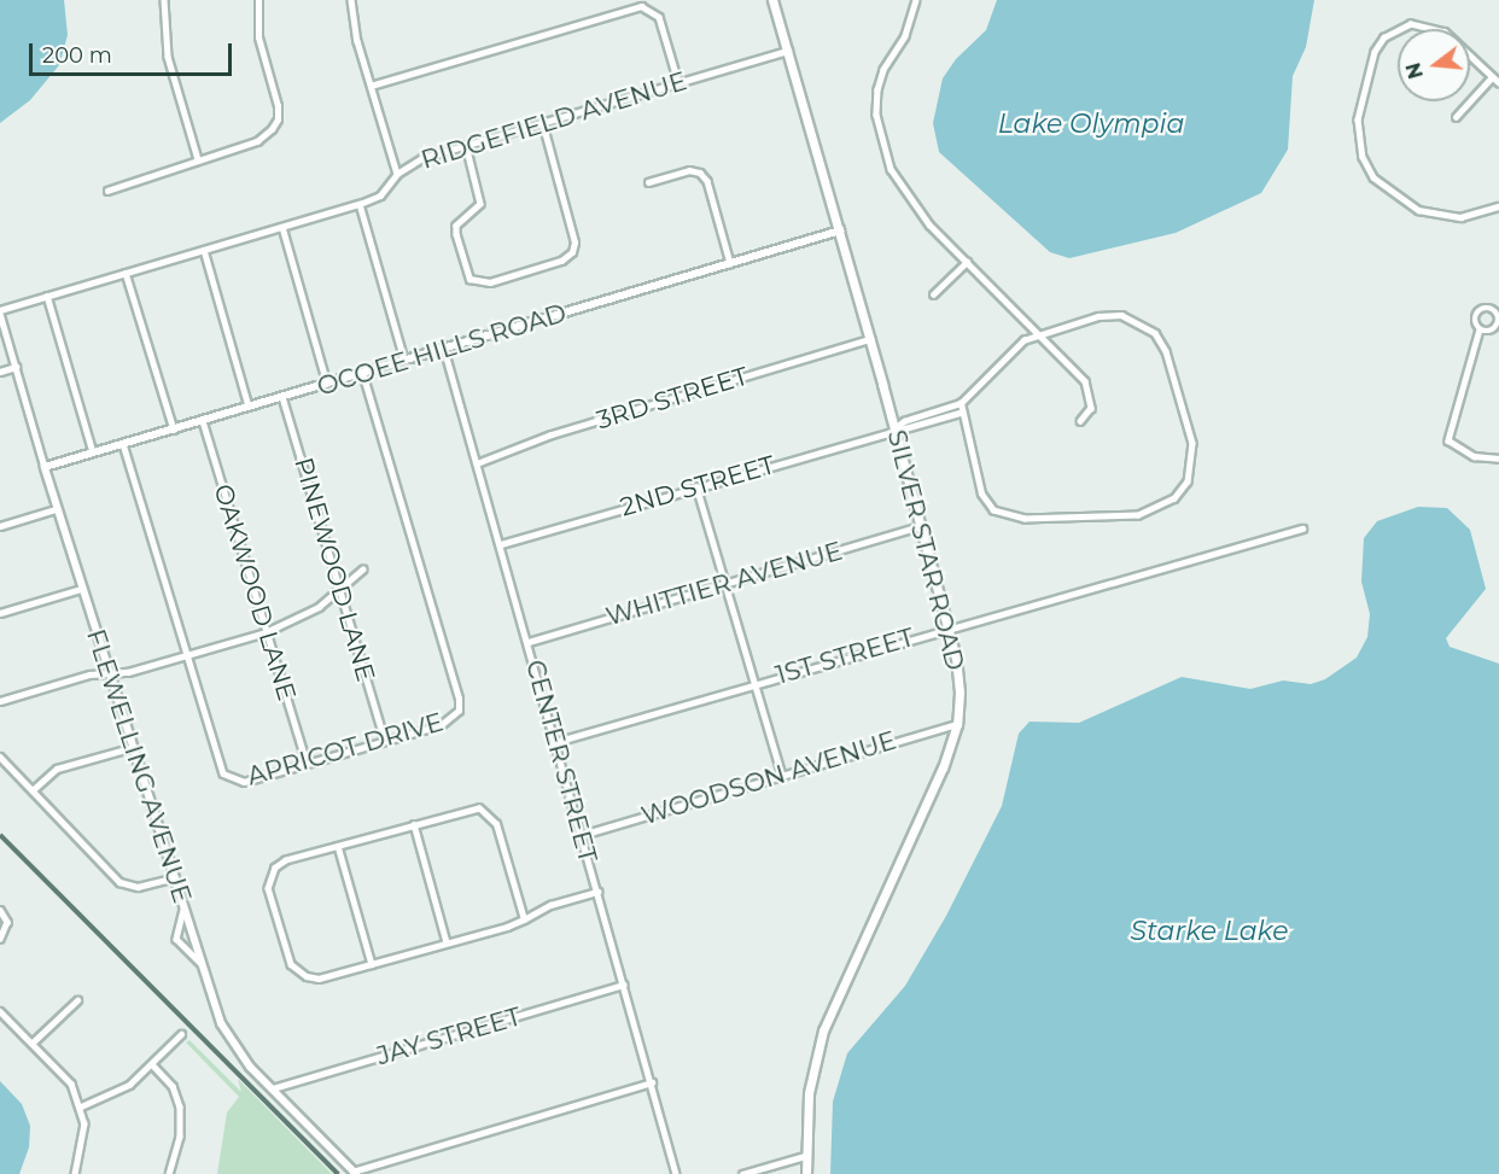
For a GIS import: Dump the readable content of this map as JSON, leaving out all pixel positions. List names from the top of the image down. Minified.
{"streets":{"main road":["SILVER STAR ROAD"],"street":["RIDGEFIELD AVENUE","OCOEE HILLS ROAD","3RD STREET","2ND STREET","PINEWOOD LANE","WHITTIER AVENUE","OAKWOOD LANE","1ST STREET","APRICOT DRIVE","CENTER STREET","FLEWELLING AVENUE","WOODSON AVENUE","JAY STREET"]},"crossings":[["RIDGEFIELD AVENUE","SILVER STAR ROAD"],["RIDGEFIELD AVENUE","FLEWELLING AVENUE"],["OCOEE HILLS ROAD","SILVER STAR ROAD"],["OCOEE HILLS ROAD","PINEWOOD LANE"],["OCOEE HILLS ROAD","OAKWOOD LANE"],["OCOEE HILLS ROAD","APRICOT DRIVE"],["OCOEE HILLS ROAD","CENTER STREET"],["OCOEE HILLS ROAD","FLEWELLING AVENUE"],["3RD STREET","SILVER STAR ROAD"],["3RD STREET","CENTER STREET"],["2ND STREET","SILVER STAR ROAD"],["2ND STREET","CENTER STREET"],["SILVER STAR ROAD","WHITTIER AVENUE"],["SILVER STAR ROAD","1ST STREET"],["SILVER STAR ROAD","WOODSON AVENUE"],["PINEWOOD LANE","APRICOT DRIVE"],["WHITTIER AVENUE","CENTER STREET"],["OAKWOOD LANE","APRICOT DRIVE"],["1ST STREET","CENTER STREET"],["CENTER STREET","WOODSON AVENUE"],["CENTER STREET","JAY STREET"],["FLEWELLING AVENUE","JAY STREET"]],"water":["Lake Olympia","Starke Lake"],"scale_bar":"200 m","north":"left"}
